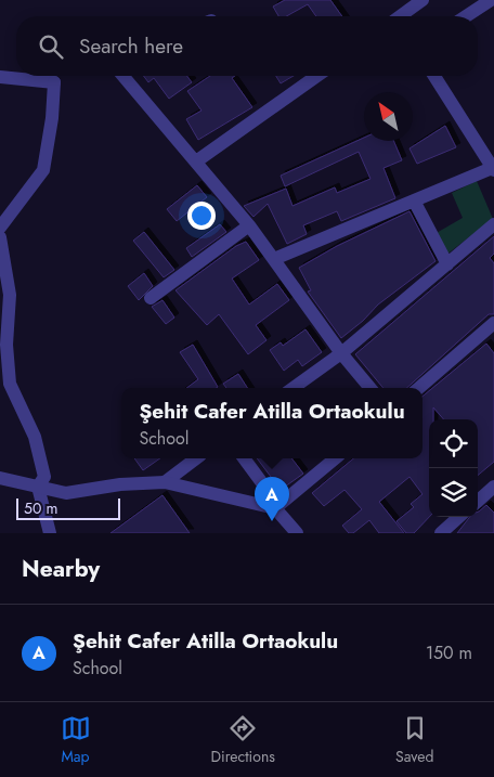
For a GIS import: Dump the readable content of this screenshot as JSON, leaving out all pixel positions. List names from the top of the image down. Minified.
{"scale_bar":"50 m","north":"top left","page":{"search":"Search here","popup":["Şehit Cafer Atilla Ortaokulu","School"],"pins":"A","scale":"50 m","heading":"Nearby","list":[{"mark":"A","name":"Şehit Cafer Atilla Ortaokulu","note":"School","value":"150 m"}],"nav":["Map","Directions","Saved"]}}
